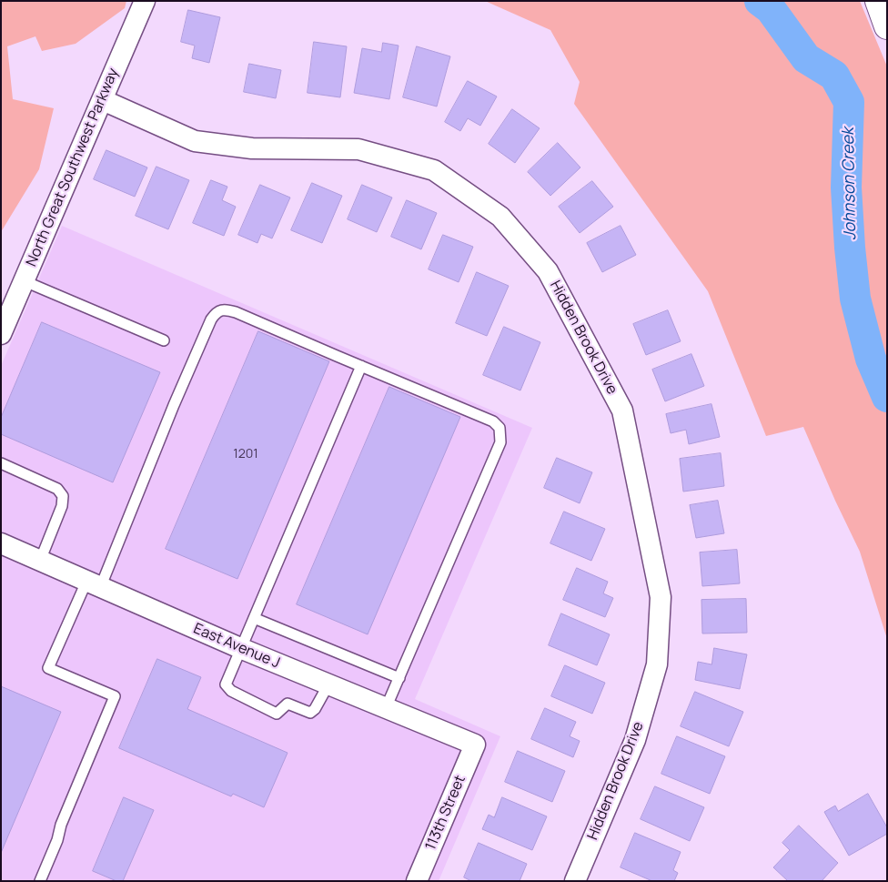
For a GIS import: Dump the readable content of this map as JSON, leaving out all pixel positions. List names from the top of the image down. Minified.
{"streets":{"street":["North Great Southwest Parkway","Hidden Brook Drive","East Avenue J","113th Street"]},"crossings":[["North Great Southwest Parkway","Hidden Brook Drive"],["East Avenue J","113th Street"]],"water":["Johnson Creek"],"house_numbers":["1201"]}
